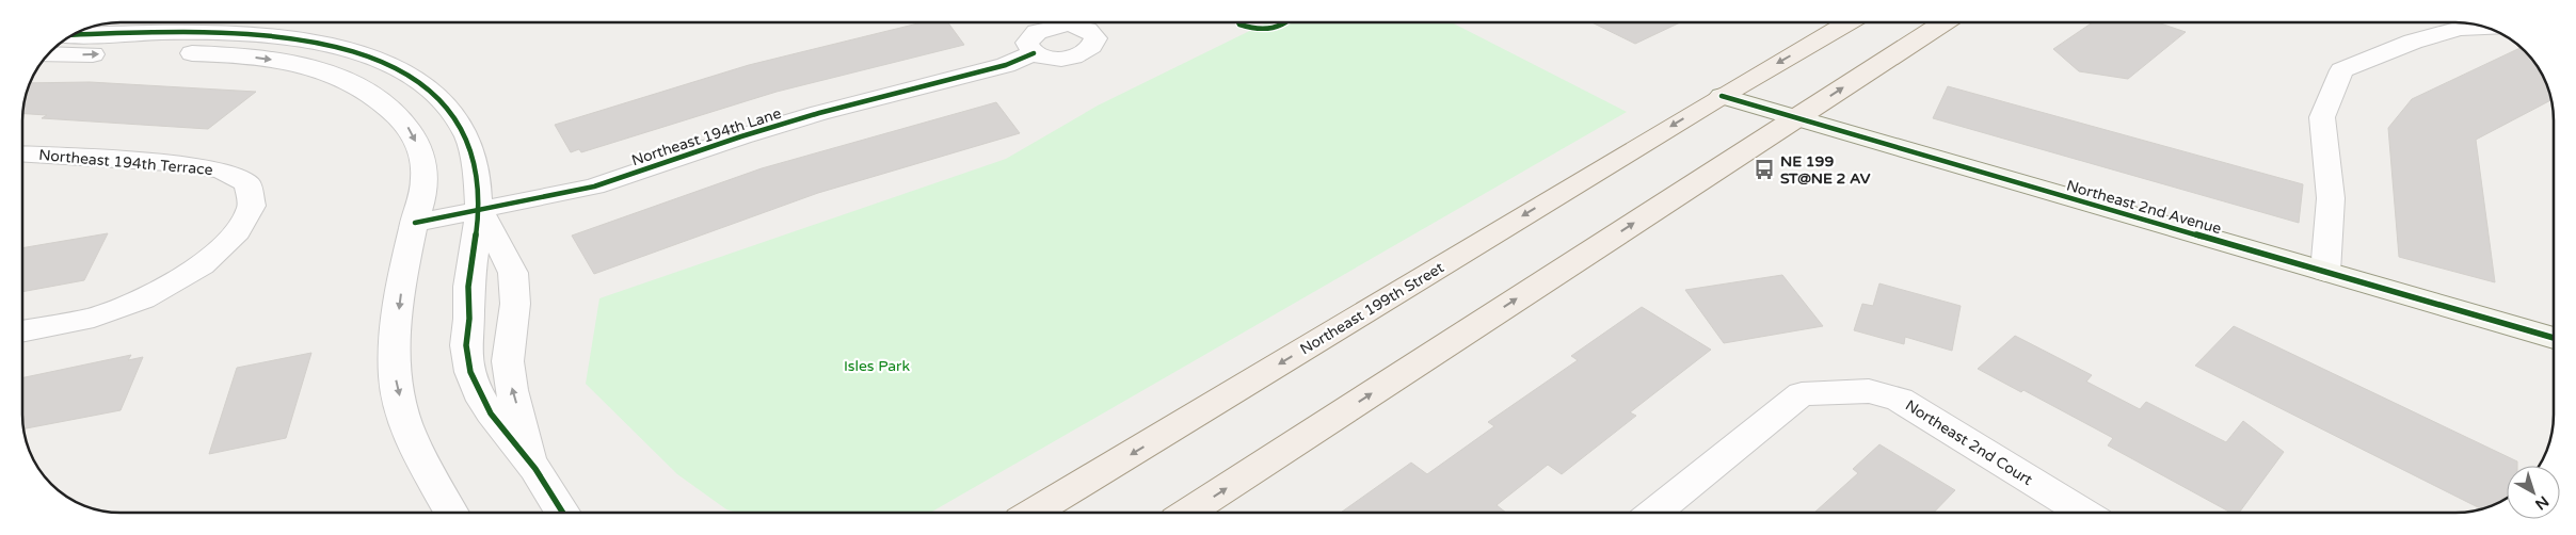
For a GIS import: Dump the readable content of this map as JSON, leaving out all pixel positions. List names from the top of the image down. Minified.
{"streets":{"main road":["Northeast 199th Street"],"street":["Northeast 194th Lane","Northeast 194th Terrace","Northeast 2nd Avenue","Northeast 2nd Court"]},"crossings":[["Northeast 2nd Avenue","Northeast 199th Street"]],"parks":["Isles Park"],"places":{"bus stop":["NE 199 ST@NE 2 AV"]},"north":"bottom right"}
